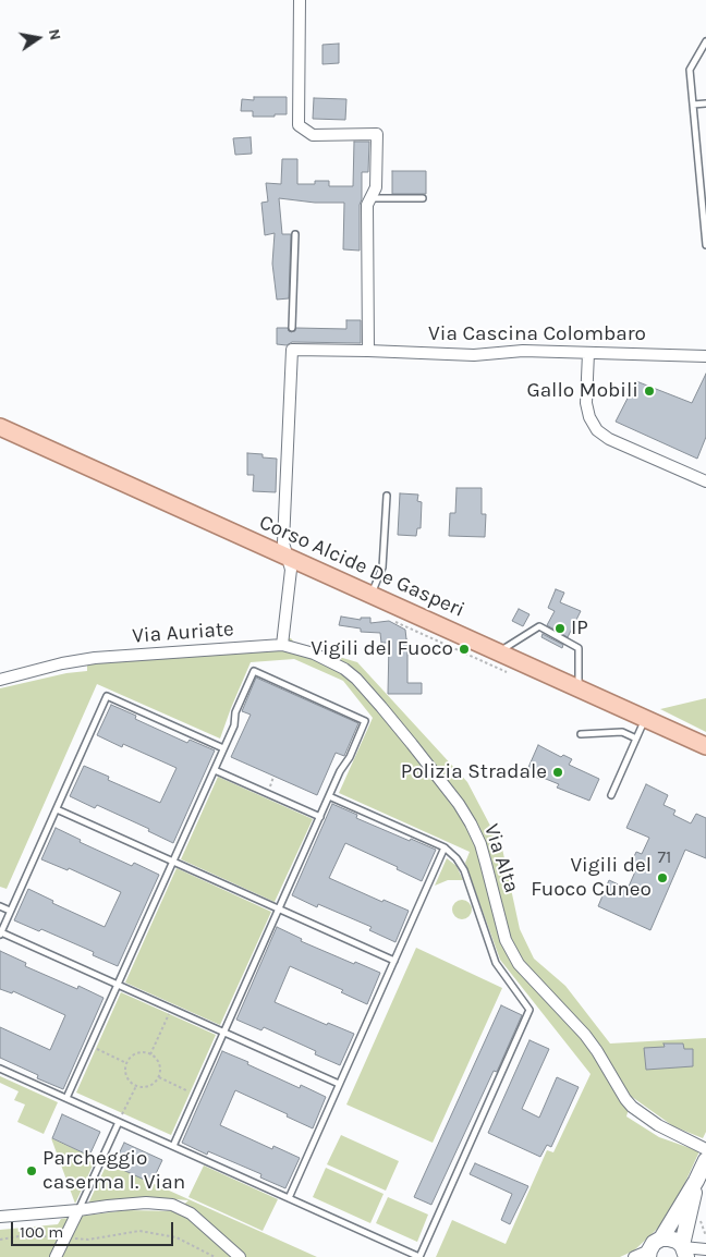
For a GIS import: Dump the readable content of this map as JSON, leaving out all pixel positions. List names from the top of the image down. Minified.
{"streets":{"main road":["Corso Alcide De Gasperi"],"street":["Via Cascina Colombaro","Via Auriate","Via Alta"]},"crossings":[["Via Cascina Colombaro","Corso Alcide De Gasperi"],["Via Auriate","Via Alta"]],"places":["Gallo Mobili","IP","Vigili del Fuoco","Polizia Stradale","Vigili del Fuoco Cuneo","Parcheggio caserma I. Vian"],"house_numbers":["71"],"scale_bar":"100 m","north":"right"}
